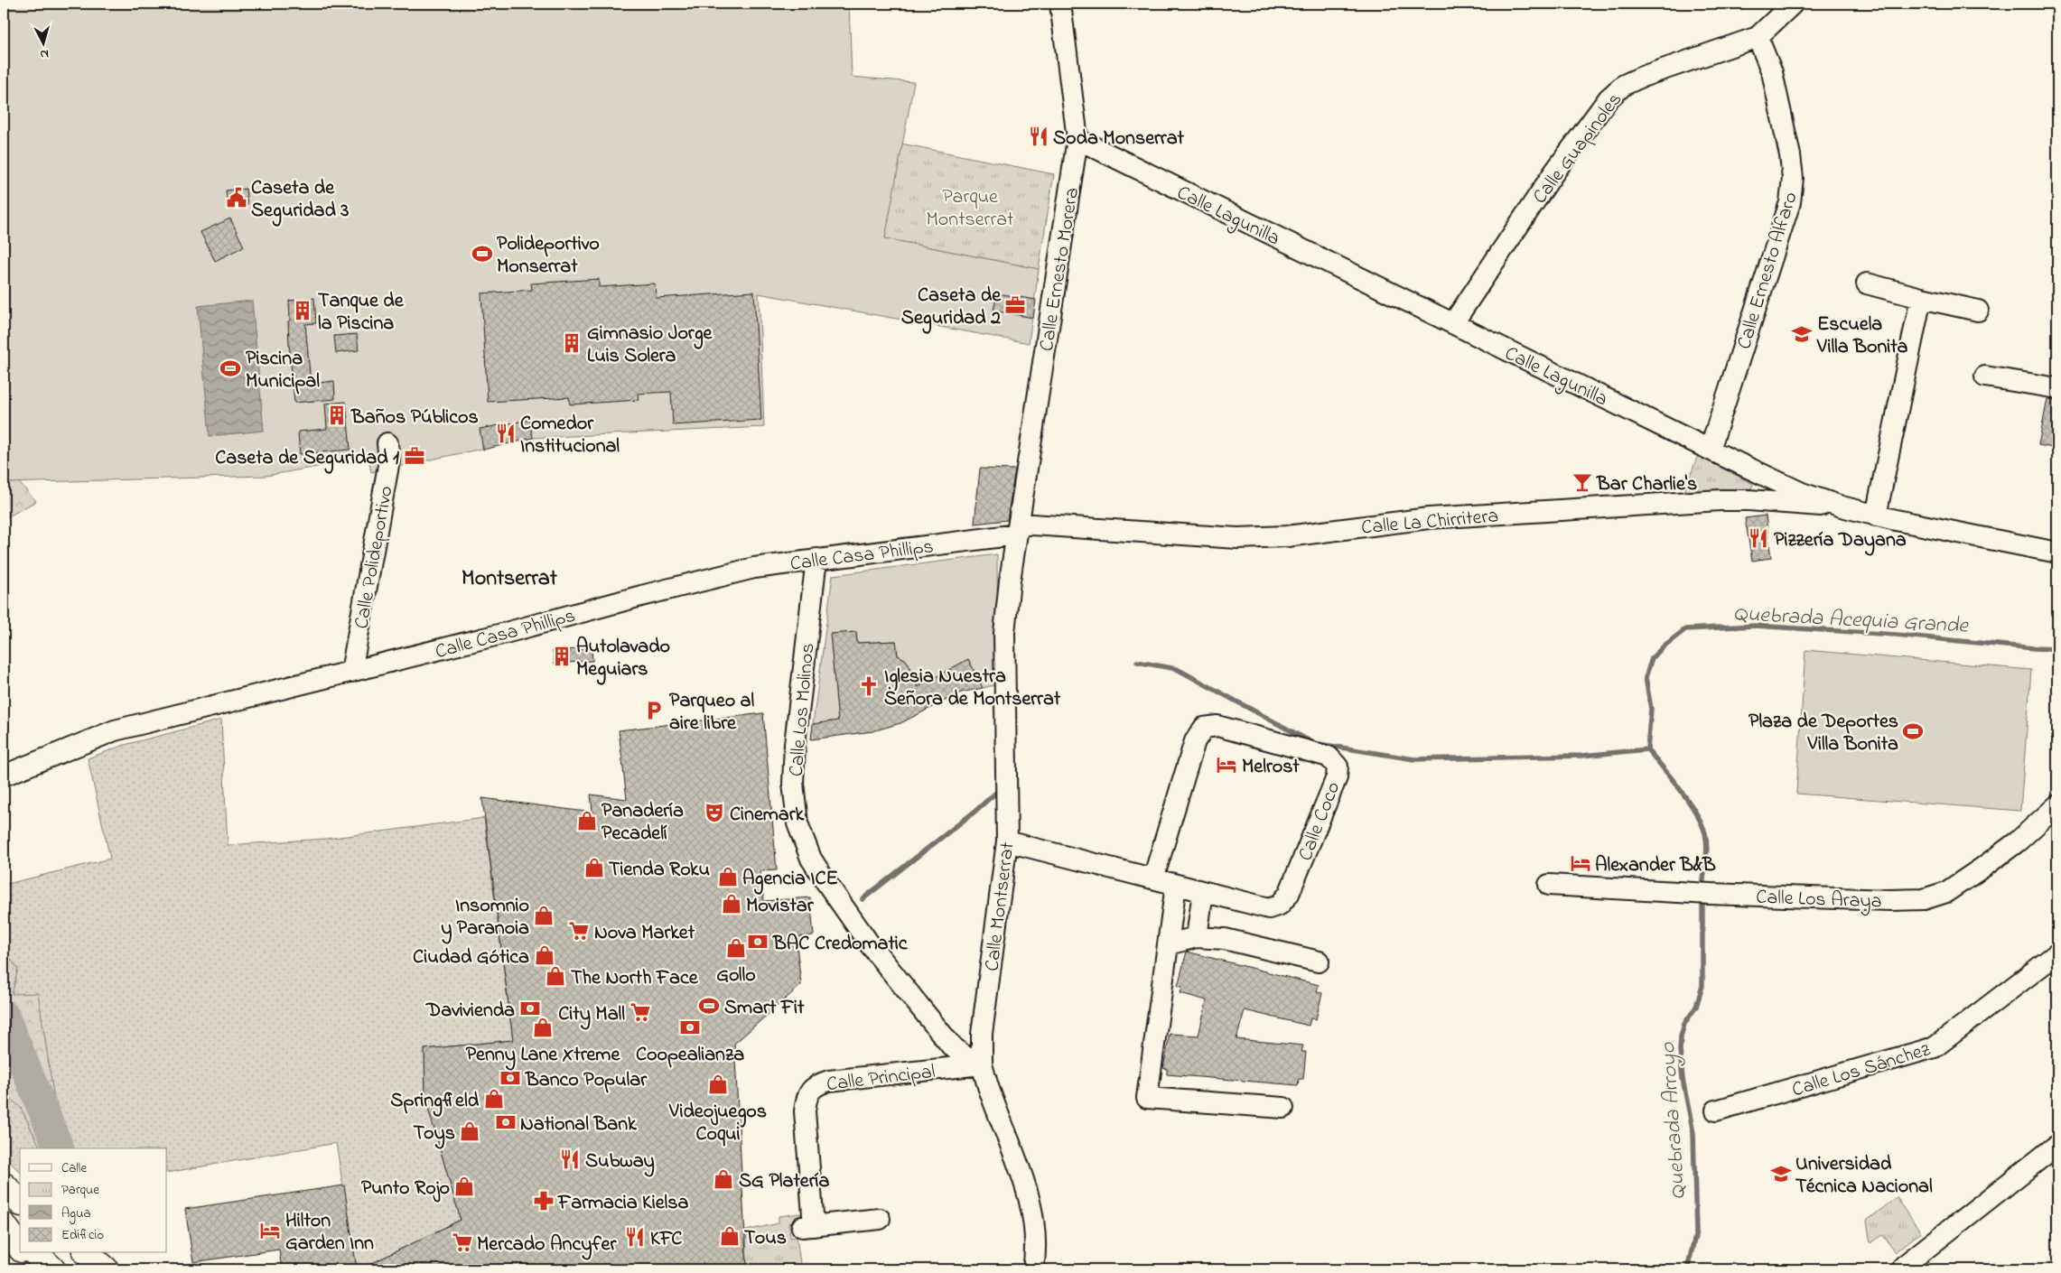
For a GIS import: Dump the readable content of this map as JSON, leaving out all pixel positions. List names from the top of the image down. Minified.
{"streets":{"street":["Calle Guapinoles","Calle Lagunilla","Calle Ernesto Morera","Calle Ernesto Alfaro","Calle La Chirritera","Calle Casa Phillips","Calle Polideportivo","Calle Los Molinos","Calle Coco","Calle Los Araya","Calle Montserrat","Calle Los Sánchez","Calle Principal"]},"crossings":[["Calle Guapinoles","Calle Lagunilla"],["Calle Guapinoles","Calle Ernesto Alfaro"],["Calle Lagunilla","Calle Ernesto Morera"],["Calle Lagunilla","Calle Ernesto Alfaro"],["Calle Lagunilla","Calle La Chirritera"],["Calle Ernesto Morera","Calle La Chirritera"],["Calle Ernesto Morera","Calle Casa Phillips"],["Calle Ernesto Morera","Calle Montserrat"],["Calle La Chirritera","Calle Casa Phillips"],["Calle La Chirritera","Calle Montserrat"],["Calle Casa Phillips","Calle Polideportivo"],["Calle Casa Phillips","Calle Los Molinos"],["Calle Casa Phillips","Calle Montserrat"],["Calle Los Molinos","Calle Montserrat"],["Calle Los Molinos","Calle Principal"],["Calle Coco","Calle Montserrat"],["Calle Montserrat","Calle Principal"]],"districts":["Montserrat"],"water":["Quebrada Acequia Grande","Quebrada Arroyo"],"parks":["Parque Montserrat"],"places":{"restaurant":["Soda Monserrat","Comedor Institucional","Pizzería Dayana","Subway","KFC"],"public building":["Caseta de Seguridad 3"],"sports":["Polideportivo Monserrat","Piscina Municipal","Plaza de Deportes Villa Bonita","Smart Fit"],"office":["Caseta de Seguridad 2","Caseta de Seguridad 1"],"building":["Tanque de la Piscina","Gimnasio Jorge Luis Solera","Baños Públicos","Autolavado Meguiars"],"school or university":["Escuela Villa Bonita","Universidad Técnica Nacional"],"bar":["Bar Charlie's"],"church":["Iglesia Nuestra Señora de Montserrat"],"parking":["Parqueo al aire libre"],"hotel":["Melrost","Alexander B&B","Hilton Garden Inn"],"theatre":["Cinemark"],"shop":["Panadería Pecadelí","Tienda Roku","Agencia ICE","Movistar","Insomnio y Paranoia","Gollo","Ciudad Gótica","The North Face","Penny Lane Xtreme","Videojuegos Coqui","Springfield","Toys","SG Platería","Punto Rojo","Tous"],"supermarket":["Nova Market","City Mall","Mercado Ancyfer"],"bank":["BAC Credomatic","Davivienda","Coopealianza","Banco Popular","National Bank"],"pharmacy":["Farmacia Kielsa"]},"legend":["Calle","Parque","Agua","Edificio"],"north":"bottom"}
